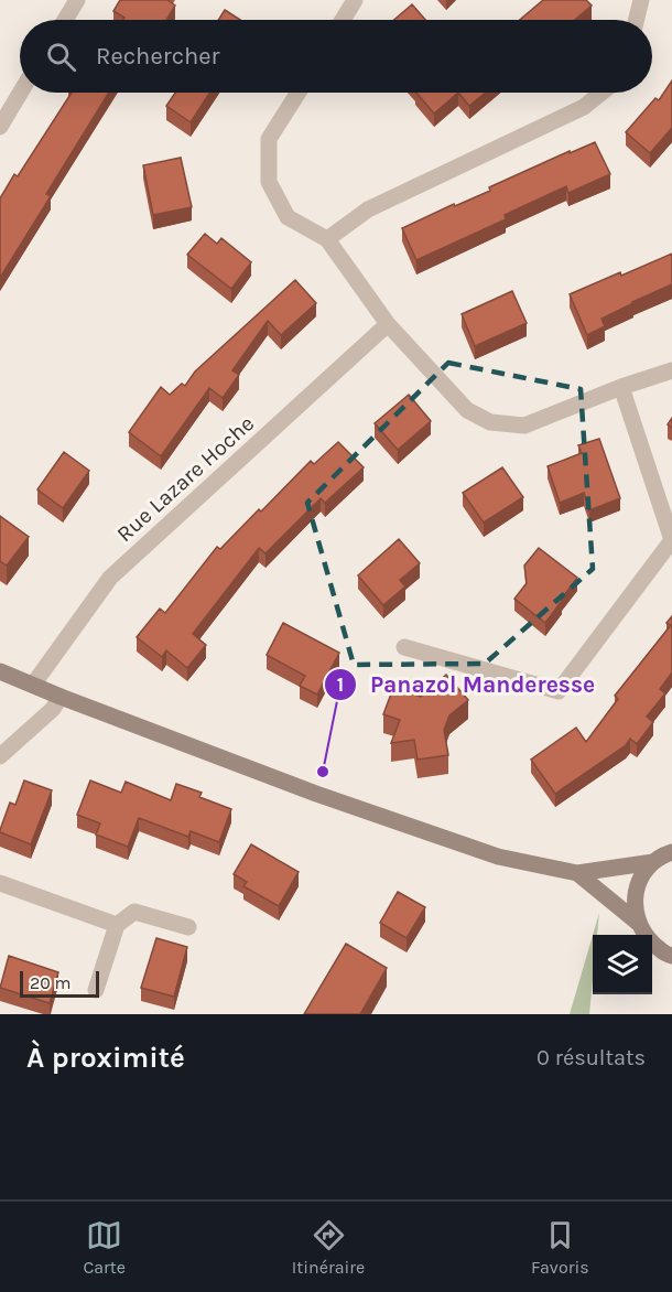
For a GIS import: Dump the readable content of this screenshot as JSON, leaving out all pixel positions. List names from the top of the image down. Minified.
{"streets":{"street":["Rue Lazare Hoche"]},"places":["Panazol Manderesse"],"scale_bar":"20 m","page":{"search":"Rechercher","scale":"20 m","heading":["À proximité","0 résultats"],"nav":["Carte","Itinéraire","Favoris"]}}
